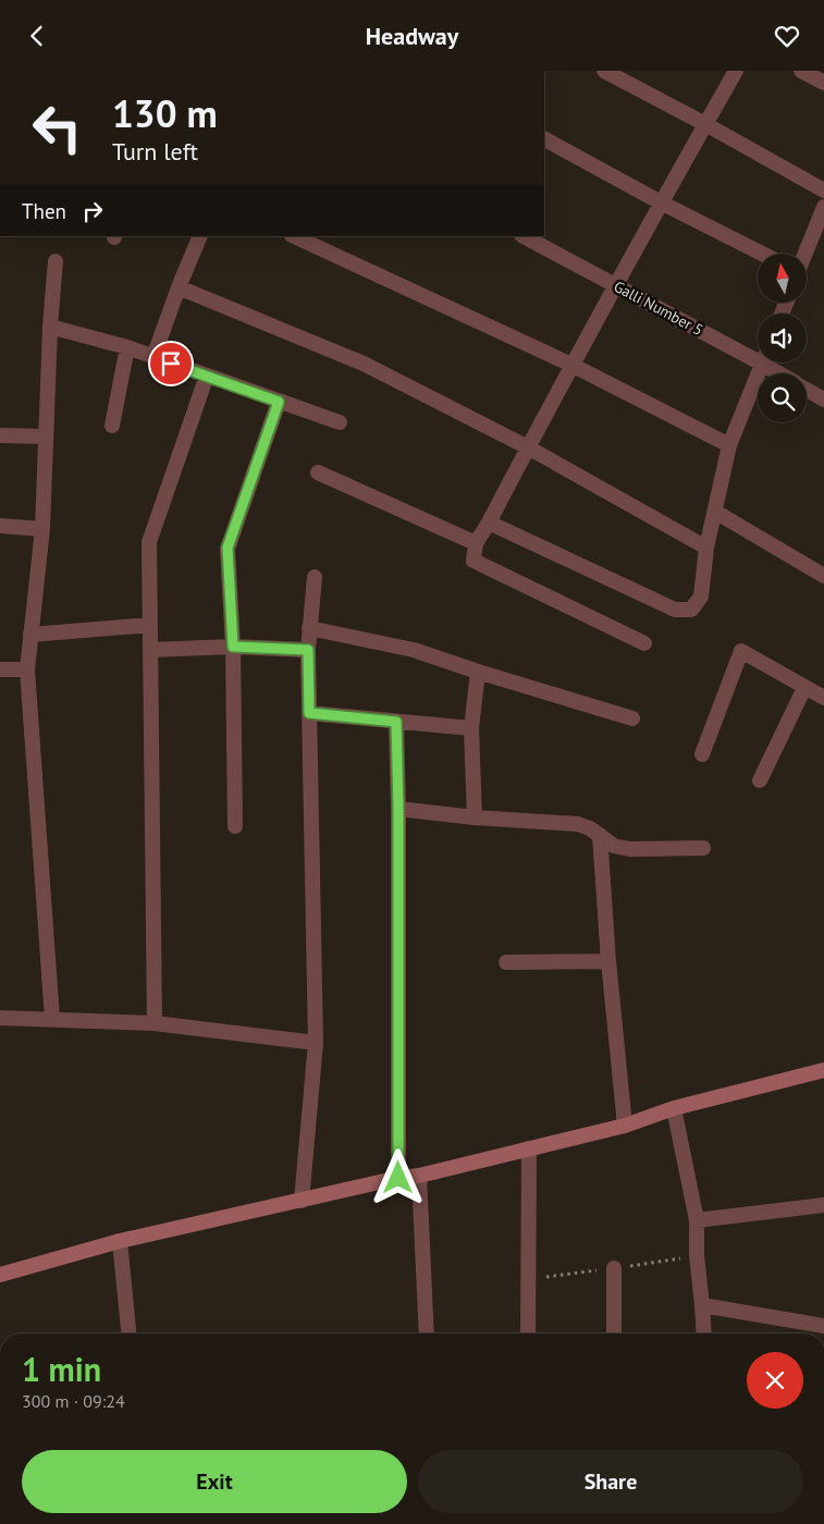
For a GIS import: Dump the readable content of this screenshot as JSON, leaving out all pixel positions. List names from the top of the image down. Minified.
{"streets":{"street":["Galli Number 5"]},"north":"top","page":{"header":"Headway","turn":["130 m","Turn left"],"then":"Then","heading":["1 min","300 m · 09:24"],"buttons":["Exit","Share"]}}
